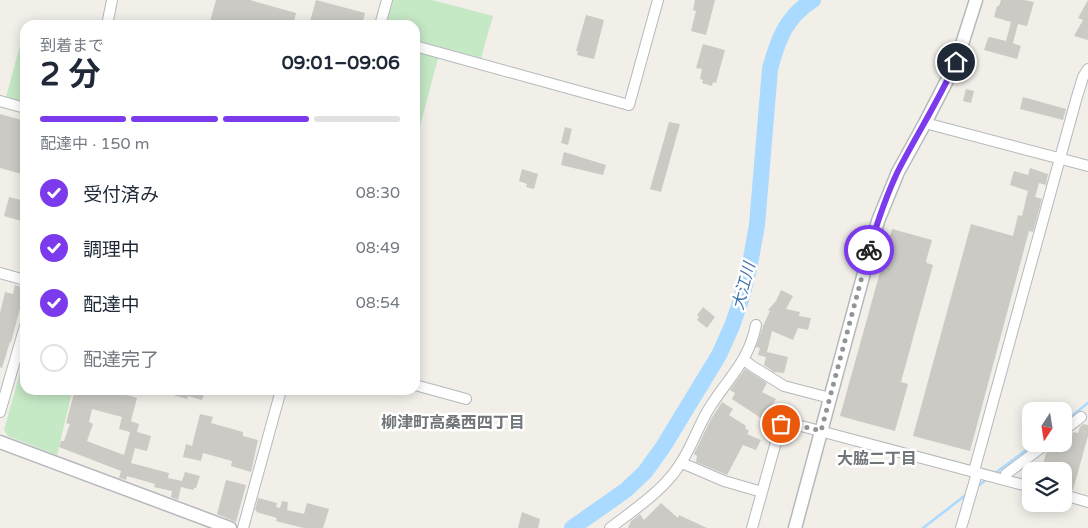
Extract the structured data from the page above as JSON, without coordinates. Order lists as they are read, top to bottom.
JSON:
{
  "districts": ["柳津町高桑西四丁目", "大脇二丁目"],
  "water": ["大江川"],
  "north": "bottom",
  "page": {
    "heading": ["2 分", "到着まで", "09:01–09:06"],
    "bar": "配達中 · 150 m",
    "list": [
      ["受付済み", "08:30"],
      ["調理中", "08:49"],
      ["配達中", "08:54"],
      "配達完了"
    ]
  }
}
